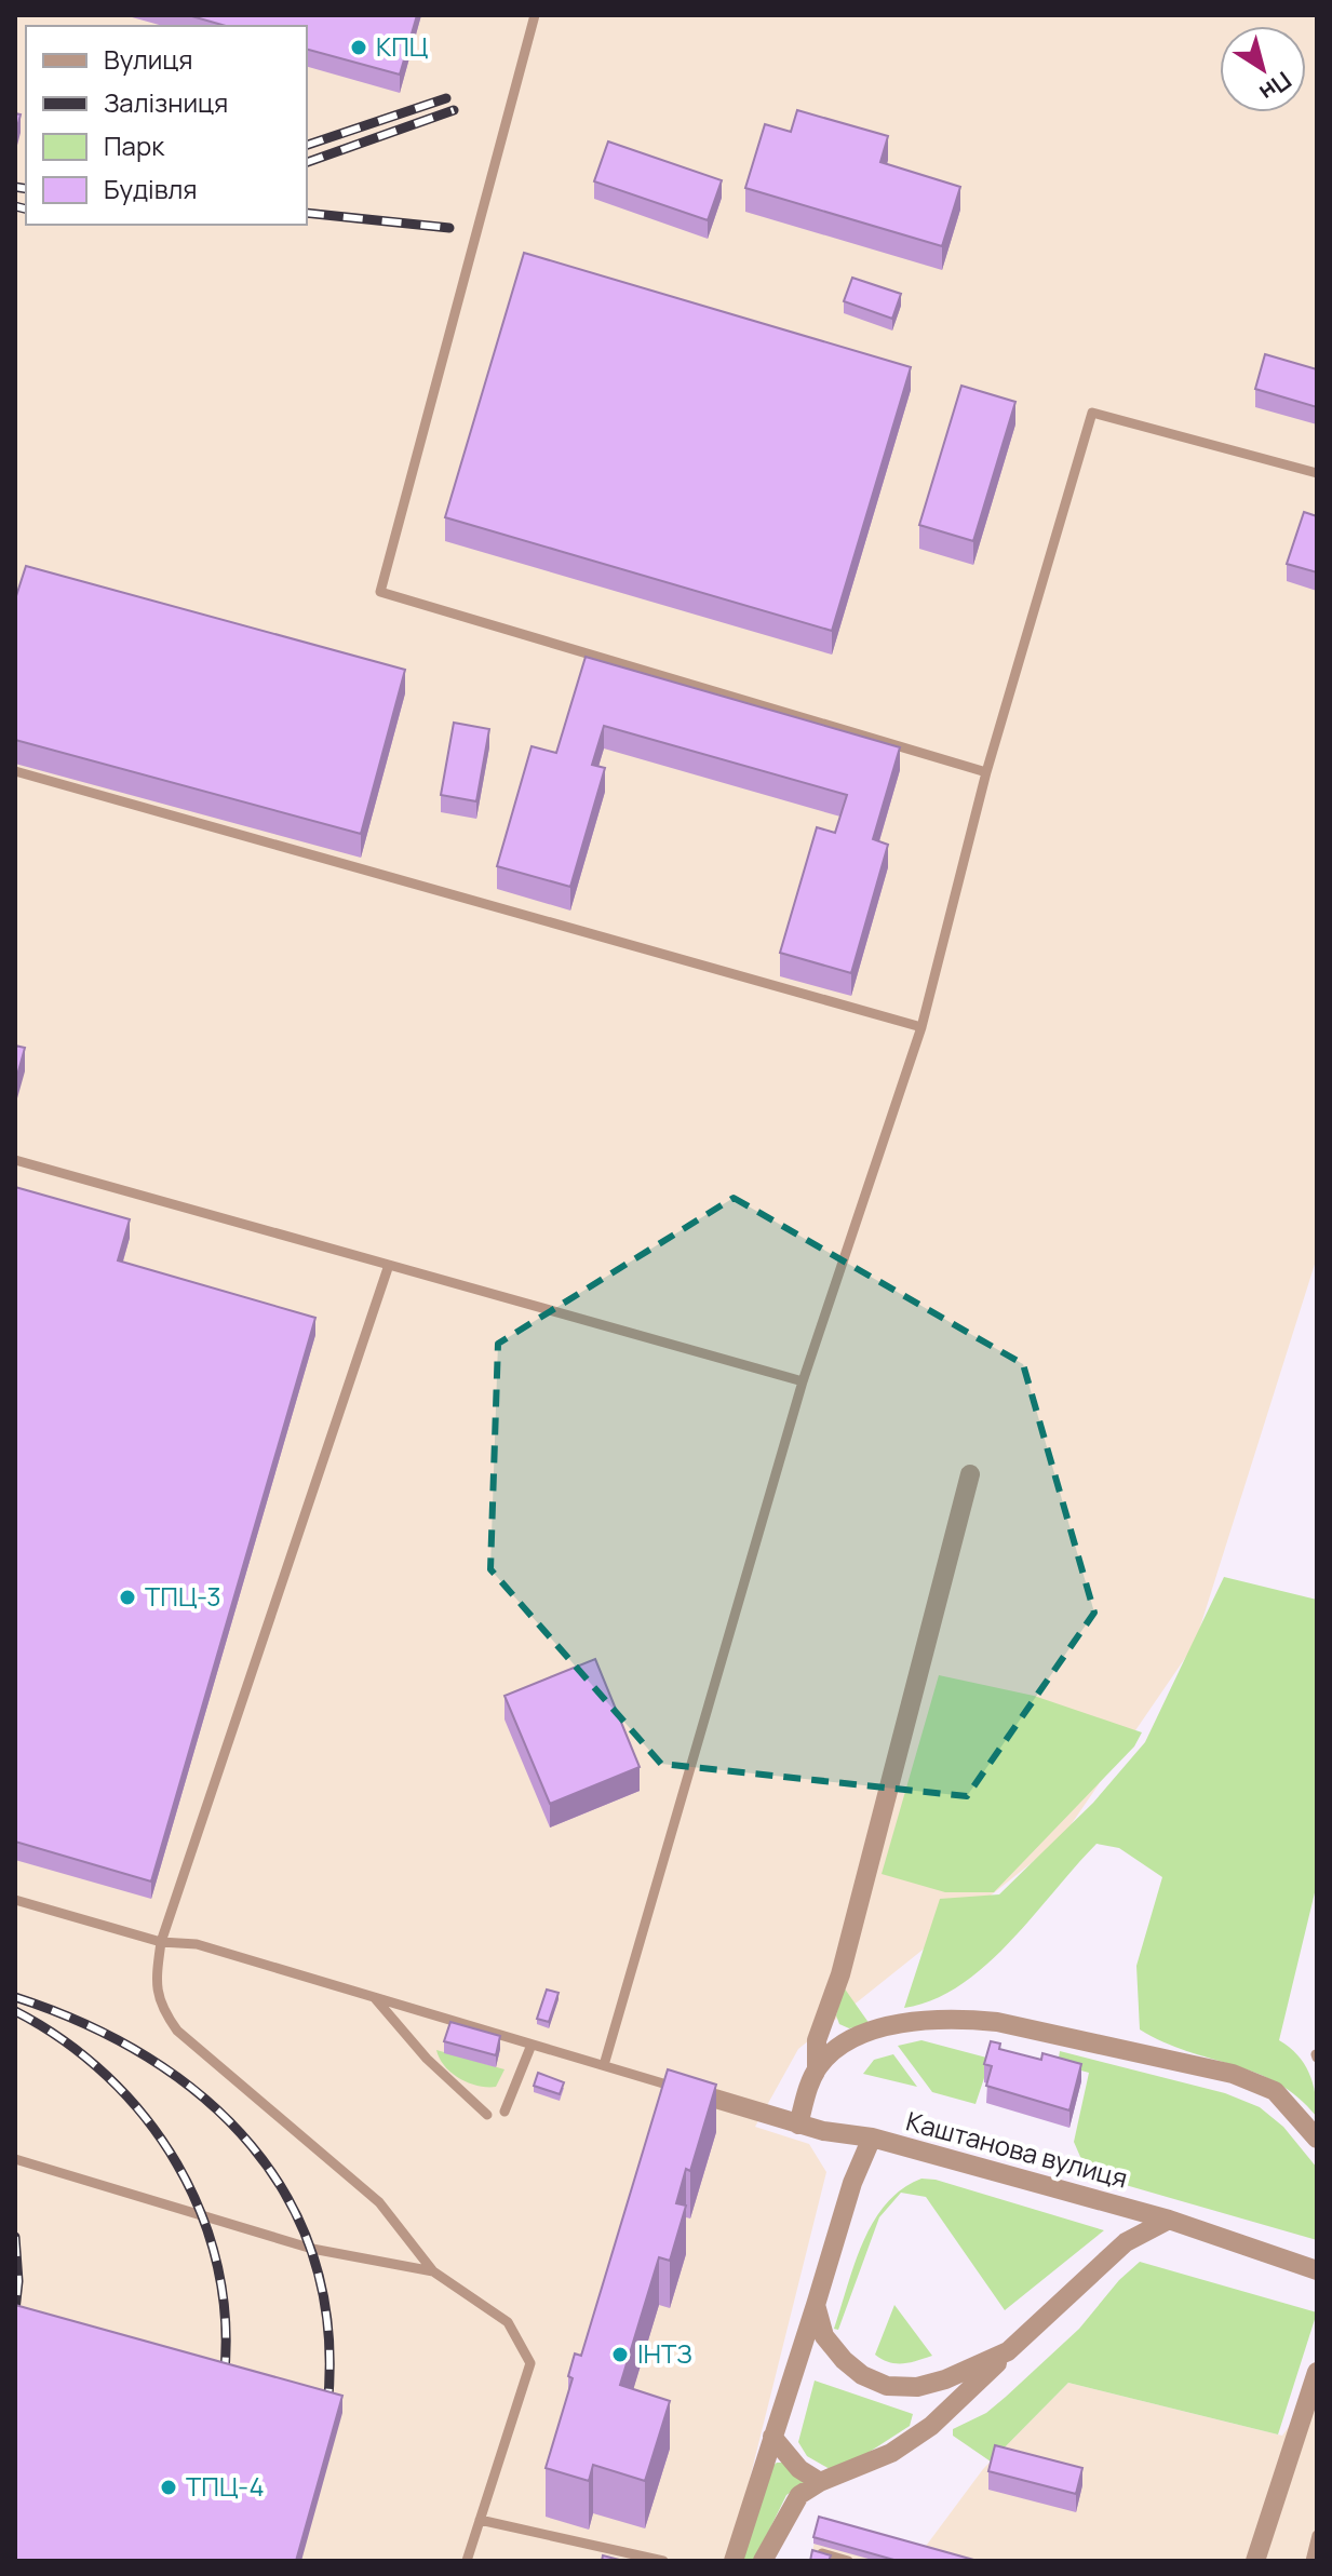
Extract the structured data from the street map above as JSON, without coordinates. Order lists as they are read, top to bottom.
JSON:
{
  "streets": {
    "street": ["Каштанова вулиця"]
  },
  "places": [
    "КПЦ",
    "ТПЦ-3",
    "ІНТЗ",
    "ТПЦ-4"
  ],
  "legend": [
    "Вулиця",
    "Залізниця",
    "Парк",
    "Будівля"
  ],
  "north": "bottom right"
}
